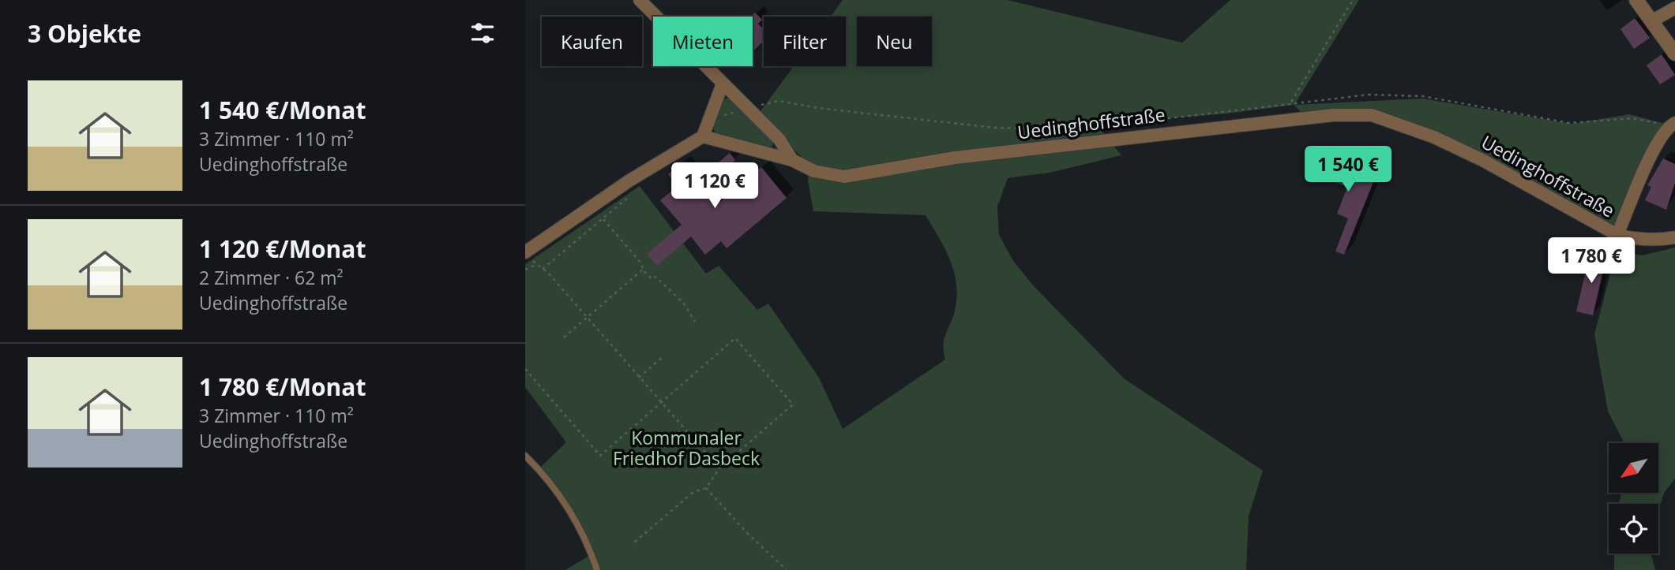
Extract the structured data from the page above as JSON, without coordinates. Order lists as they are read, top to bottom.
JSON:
{
  "streets": {
    "street": ["Uedinghoffstraße"]
  },
  "parks": ["Kommunaler Friedhof Dasbeck"],
  "north": "bottom left",
  "page": {
    "heading": "3 Objekte",
    "chip": [
      "Kaufen",
      "Mieten",
      "Filter",
      "Neu"
    ],
    "list": [
      {
        "name": "1 540 €/Monat",
        "note": "3 Zimmer · 110 m² · Uedinghoffstraße"
      },
      {
        "name": "1 120 €/Monat",
        "note": "2 Zimmer · 62 m² · Uedinghoffstraße"
      },
      {
        "name": "1 780 €/Monat",
        "note": "3 Zimmer · 110 m² · Uedinghoffstraße"
      }
    ],
    "price": ["1 540 €", "1 120 €", "1 780 €"]
  }
}
